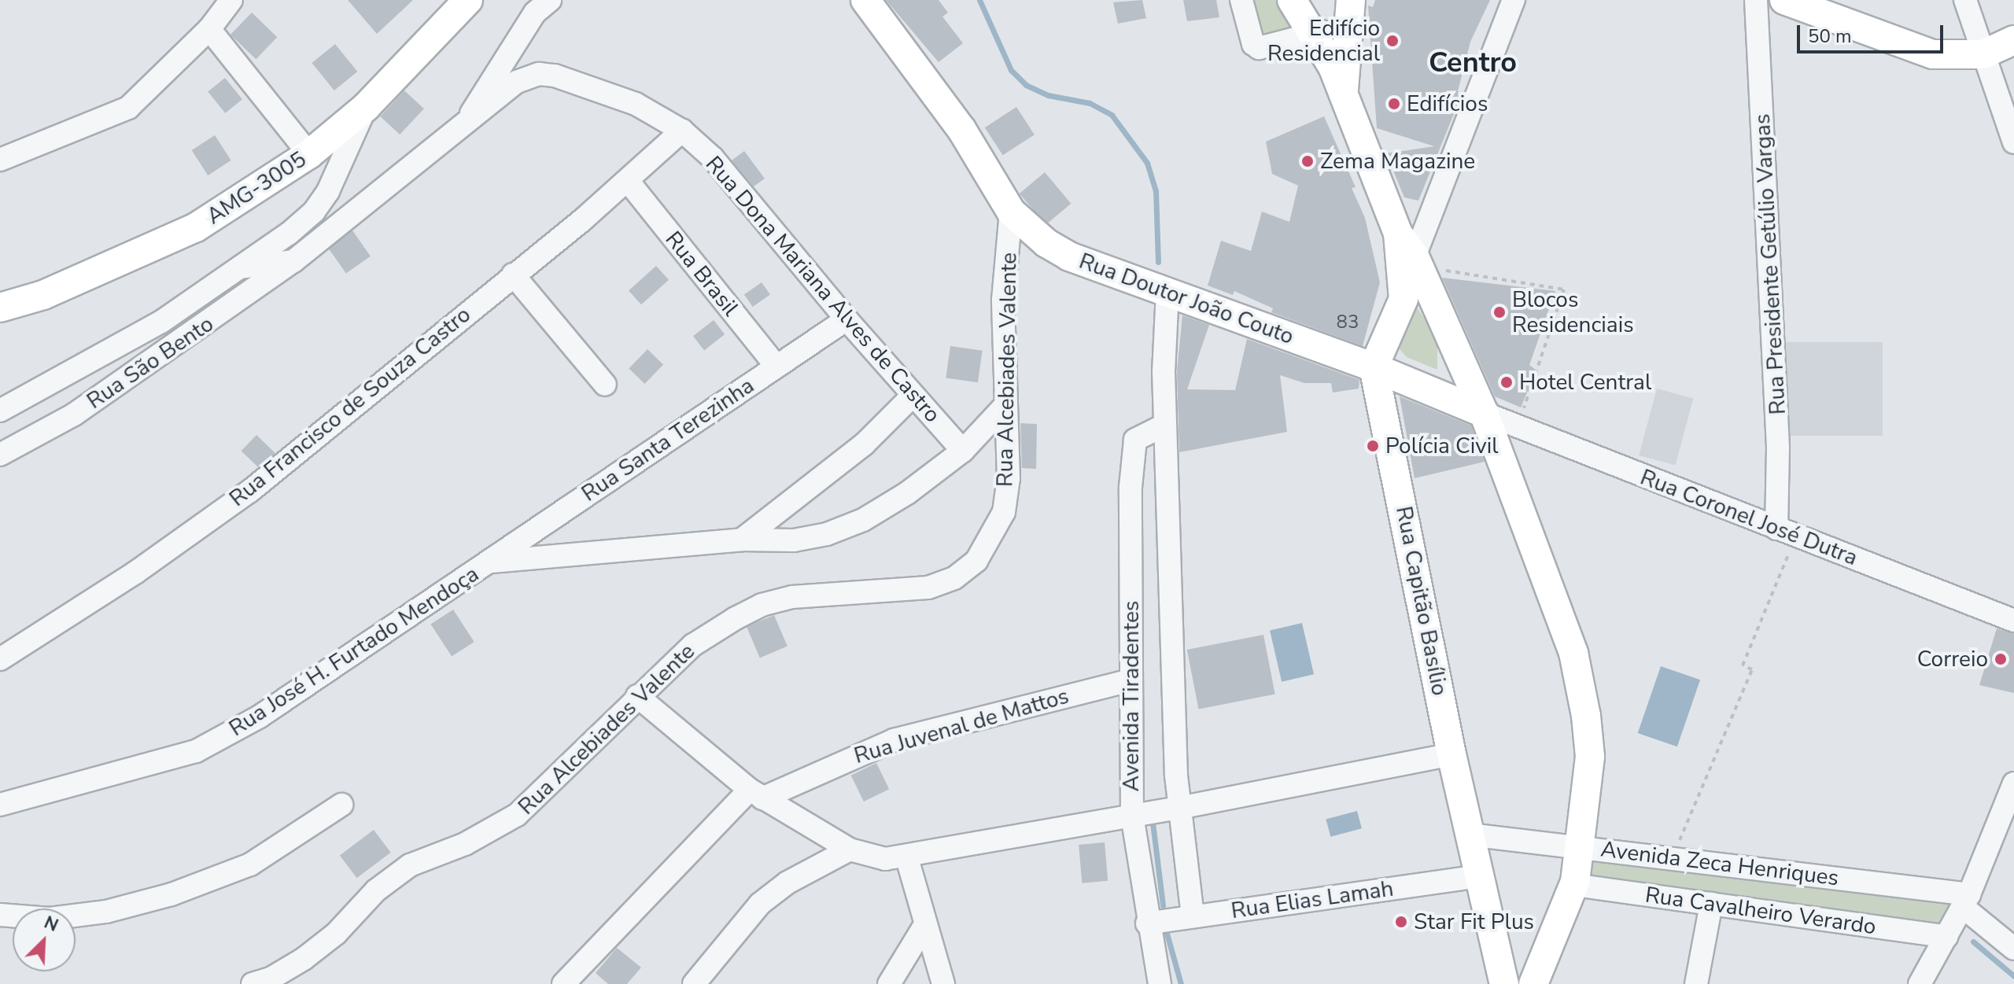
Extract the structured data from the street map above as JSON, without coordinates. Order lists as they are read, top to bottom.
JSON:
{
  "streets": {
    "main road": ["AMG-3005", "Rua Doutor João Couto", "Rua Capitão Basílio"],
    "street": [
      "Rua Presidente Getúlio Vargas",
      "Rua Brasil",
      "Rua Dona Mariana Alves de Castro",
      "Rua São Bento",
      "Rua Alcebiades Valente",
      "Rua Francisco de Souza Castro",
      "Rua Santa Terezinha",
      "Rua Coronel José Dutra",
      "Rua José H. Furtado Mendoça",
      "Avenida Tiradentes",
      "Rua Juvenal de Mattos",
      "Avenida Zeca Henriques",
      "Rua Elias Lamah",
      "Rua Cavalheiro Verardo"
    ]
  },
  "crossings": [
    ["Rua Presidente Getúlio Vargas", "Rua Coronel José Dutra"],
    ["Rua Brasil", "Rua Francisco de Souza Castro"],
    ["Rua Brasil", "Rua Santa Terezinha"],
    ["Rua Dona Mariana Alves de Castro", "Rua São Bento"],
    ["Rua Dona Mariana Alves de Castro", "Rua Francisco de Souza Castro"],
    ["Rua Dona Mariana Alves de Castro", "Rua Santa Terezinha"],
    ["Rua Doutor João Couto", "Rua Alcebiades Valente"],
    ["Rua Doutor João Couto", "Rua Coronel José Dutra"],
    ["Rua Doutor João Couto", "Rua Capitão Basílio"],
    ["Rua Santa Terezinha", "Rua José H. Furtado Mendoça"],
    ["Rua Capitão Basílio", "Avenida Zeca Henriques"],
    ["Rua Capitão Basílio", "Rua Elias Lamah"],
    ["Avenida Tiradentes", "Rua Juvenal de Mattos"],
    ["Avenida Tiradentes", "Rua Elias Lamah"]
  ],
  "districts": ["Centro"],
  "places": [
    "Edifício Residencial",
    "Edifícios",
    "Zema Magazine",
    "Blocos Residenciais",
    "Hotel Central",
    "Polícia Civil",
    "Correio",
    "Star Fit Plus"
  ],
  "house_numbers": ["83"],
  "scale_bar": "50 m",
  "north": "top right"
}
